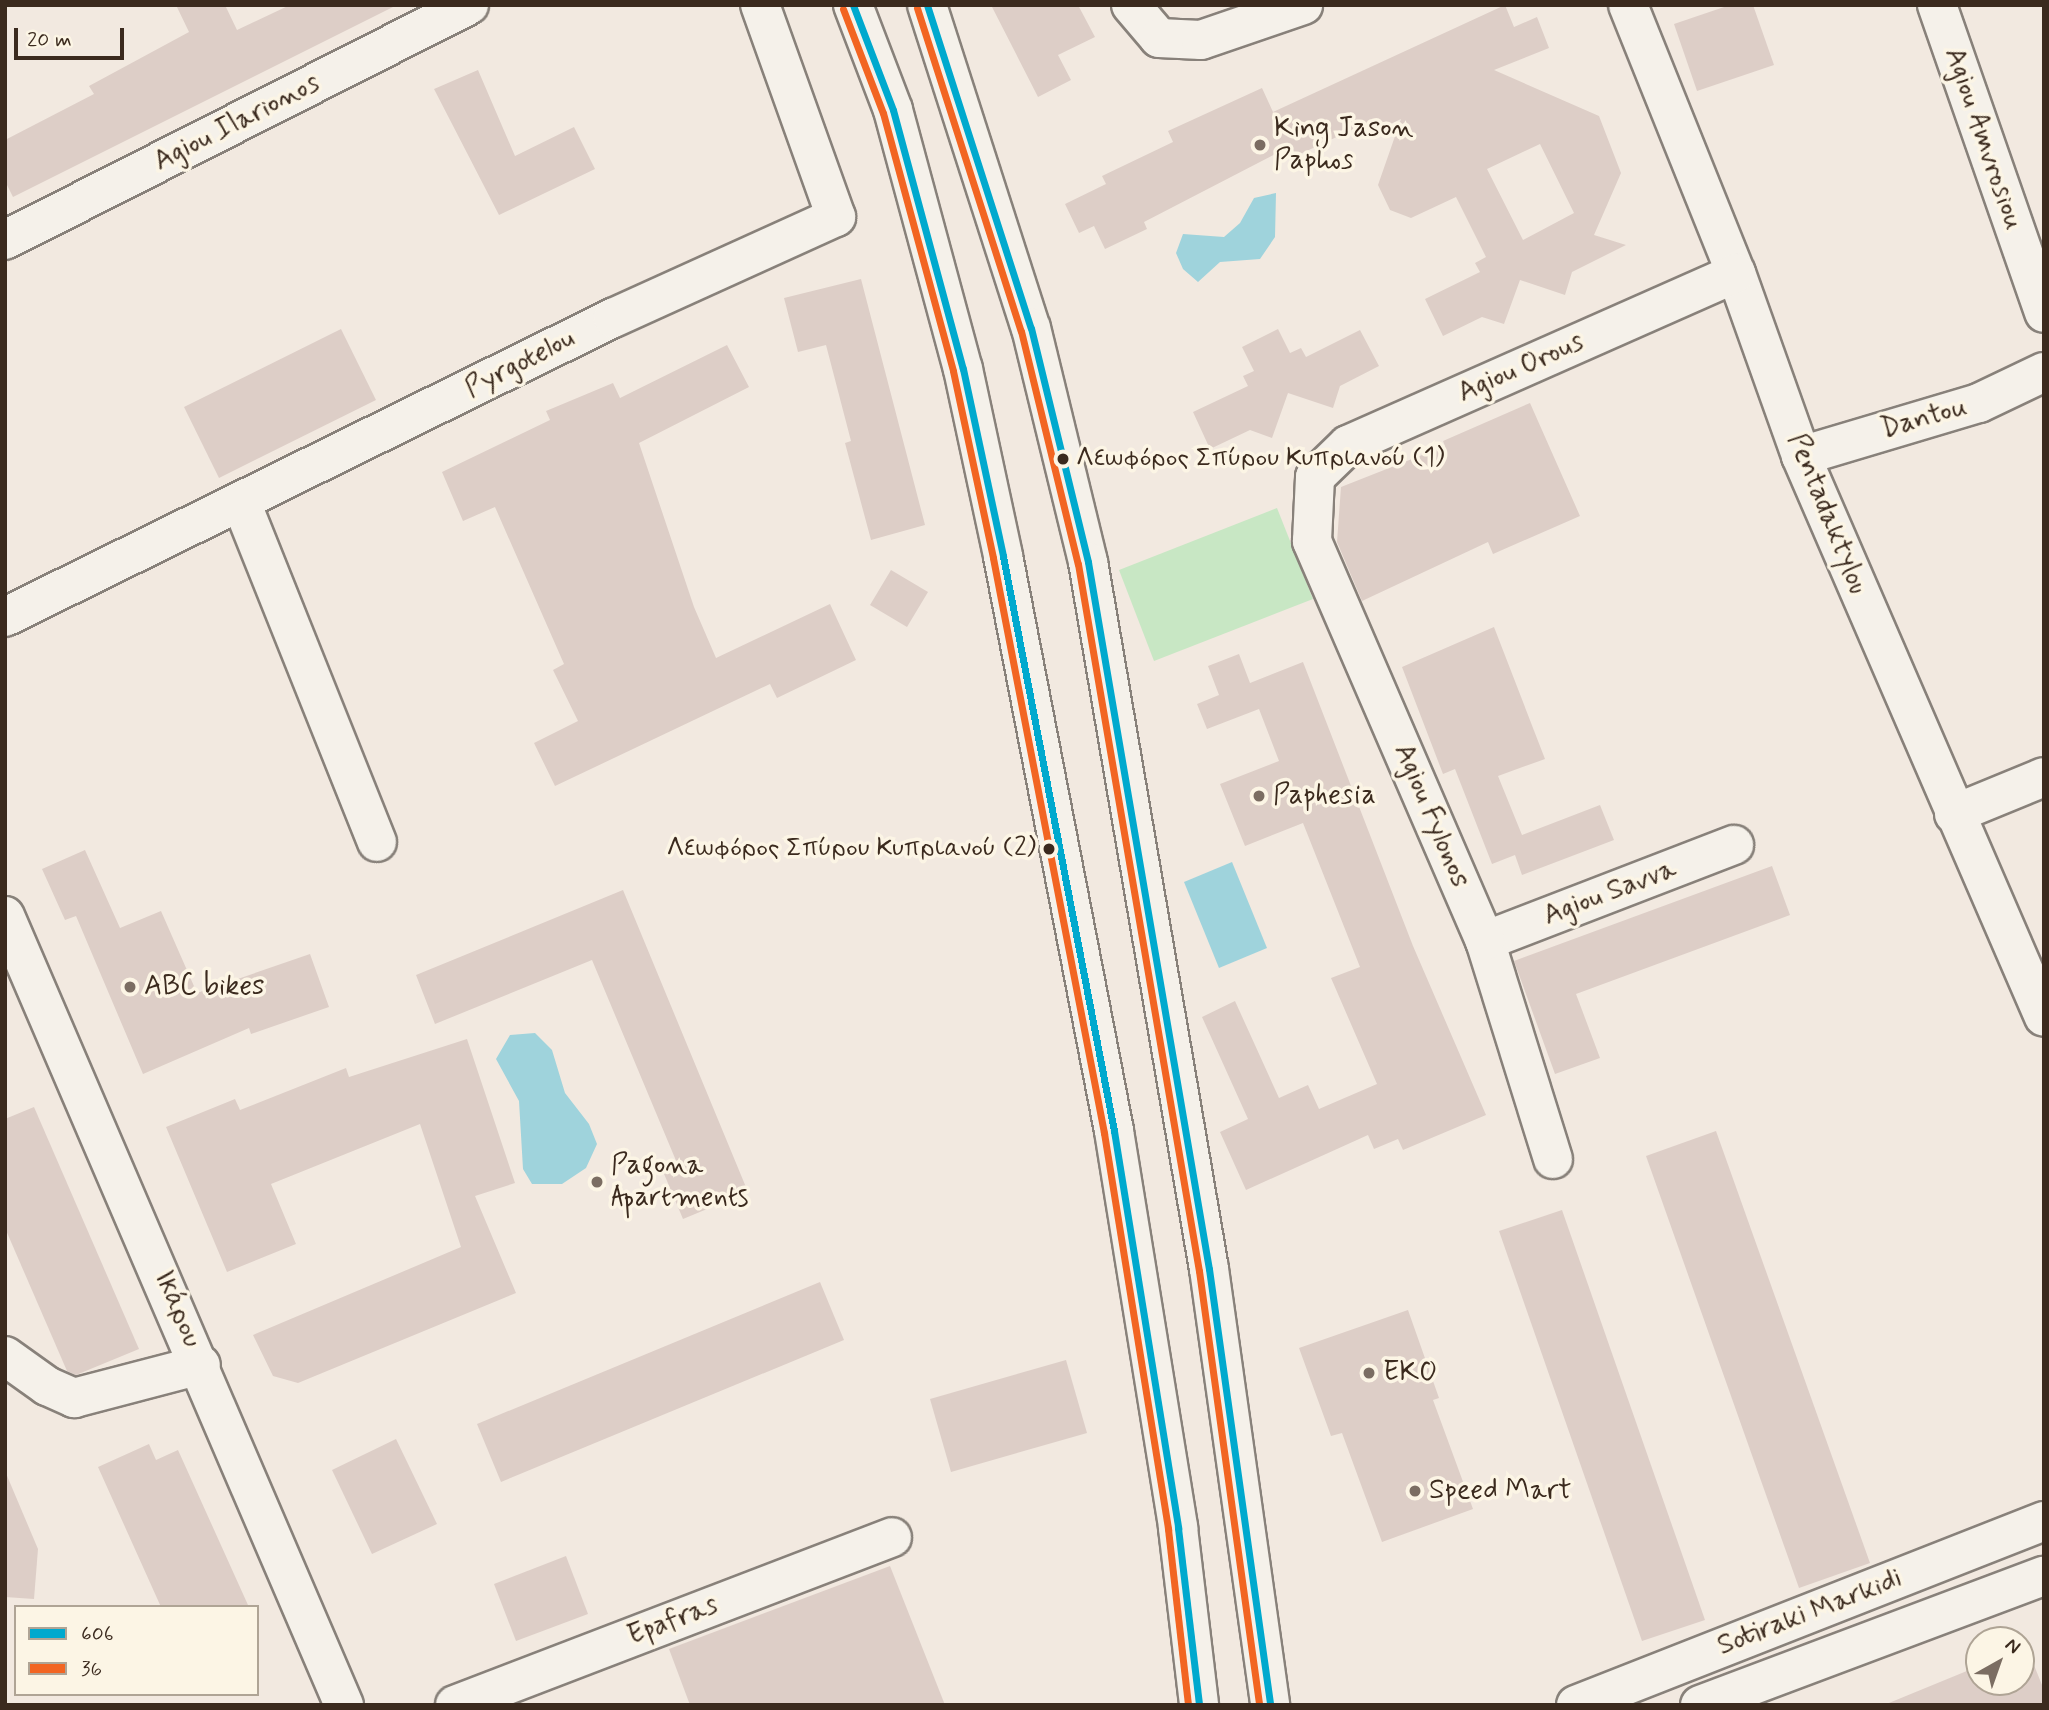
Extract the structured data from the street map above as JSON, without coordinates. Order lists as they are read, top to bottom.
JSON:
{
  "streets": {
    "street": [
      "Agiou Ilarionos",
      "Agiou Amvrosiou",
      "Pyrgotelou",
      "Agiou Orous",
      "Dantou",
      "Pentadaktylou",
      "Agiou Fylonos",
      "Agiou Savva",
      "Ικάρου",
      "Sotiraki Markidi",
      "Epafras"
    ]
  },
  "crossings": [
    ["Agiou Orous", "Pentadaktylou"],
    ["Agiou Orous", "Agiou Fylonos"],
    ["Dantou", "Pentadaktylou"],
    ["Agiou Fylonos", "Agiou Savva"]
  ],
  "places": [
    "King Jason Paphos",
    "Λεωφόρος Σπύρου Κυπριανού (1)",
    "Paphesia",
    "Λεωφόρος Σπύρου Κυπριανού (2)",
    "ABC bikes",
    "Pagona Apartments",
    "EKO",
    "Speed Mart"
  ],
  "lines": ["transit line 606", "transit line 36"],
  "legend": ["606", "36"],
  "scale_bar": "20 m",
  "north": "top right"
}
